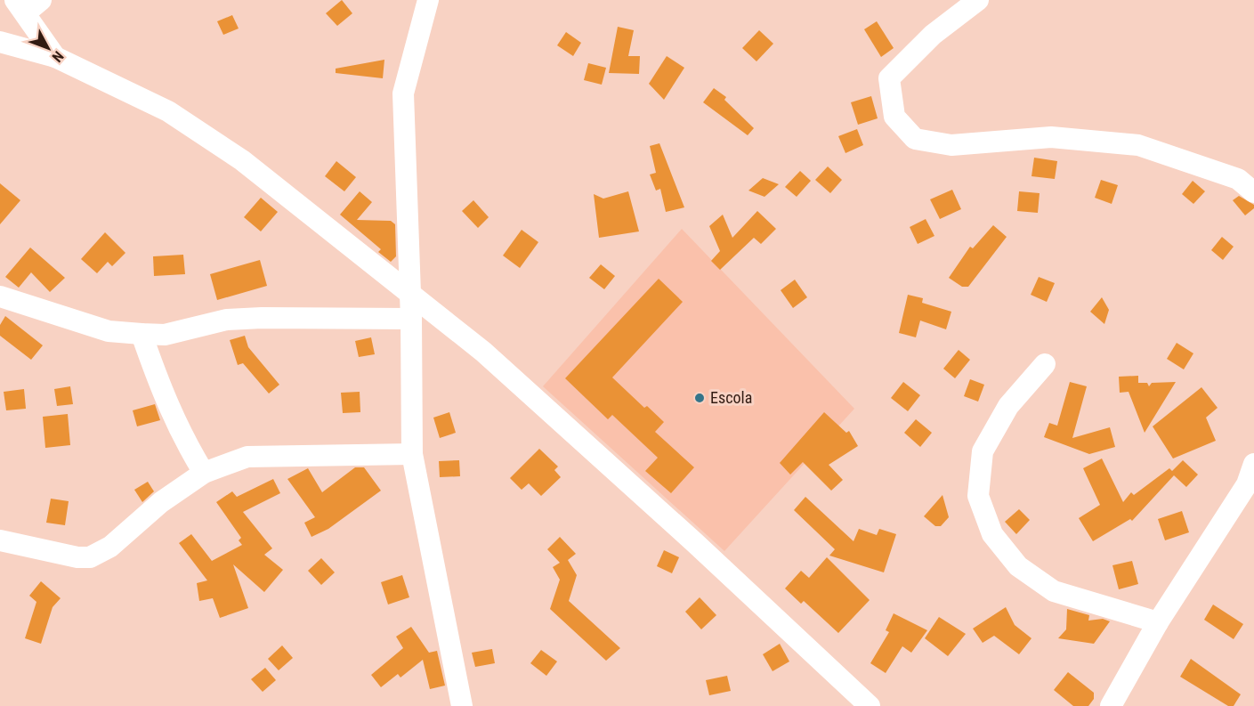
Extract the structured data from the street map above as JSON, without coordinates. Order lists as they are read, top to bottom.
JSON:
{
  "places": ["Escola"],
  "north": "bottom right"
}
